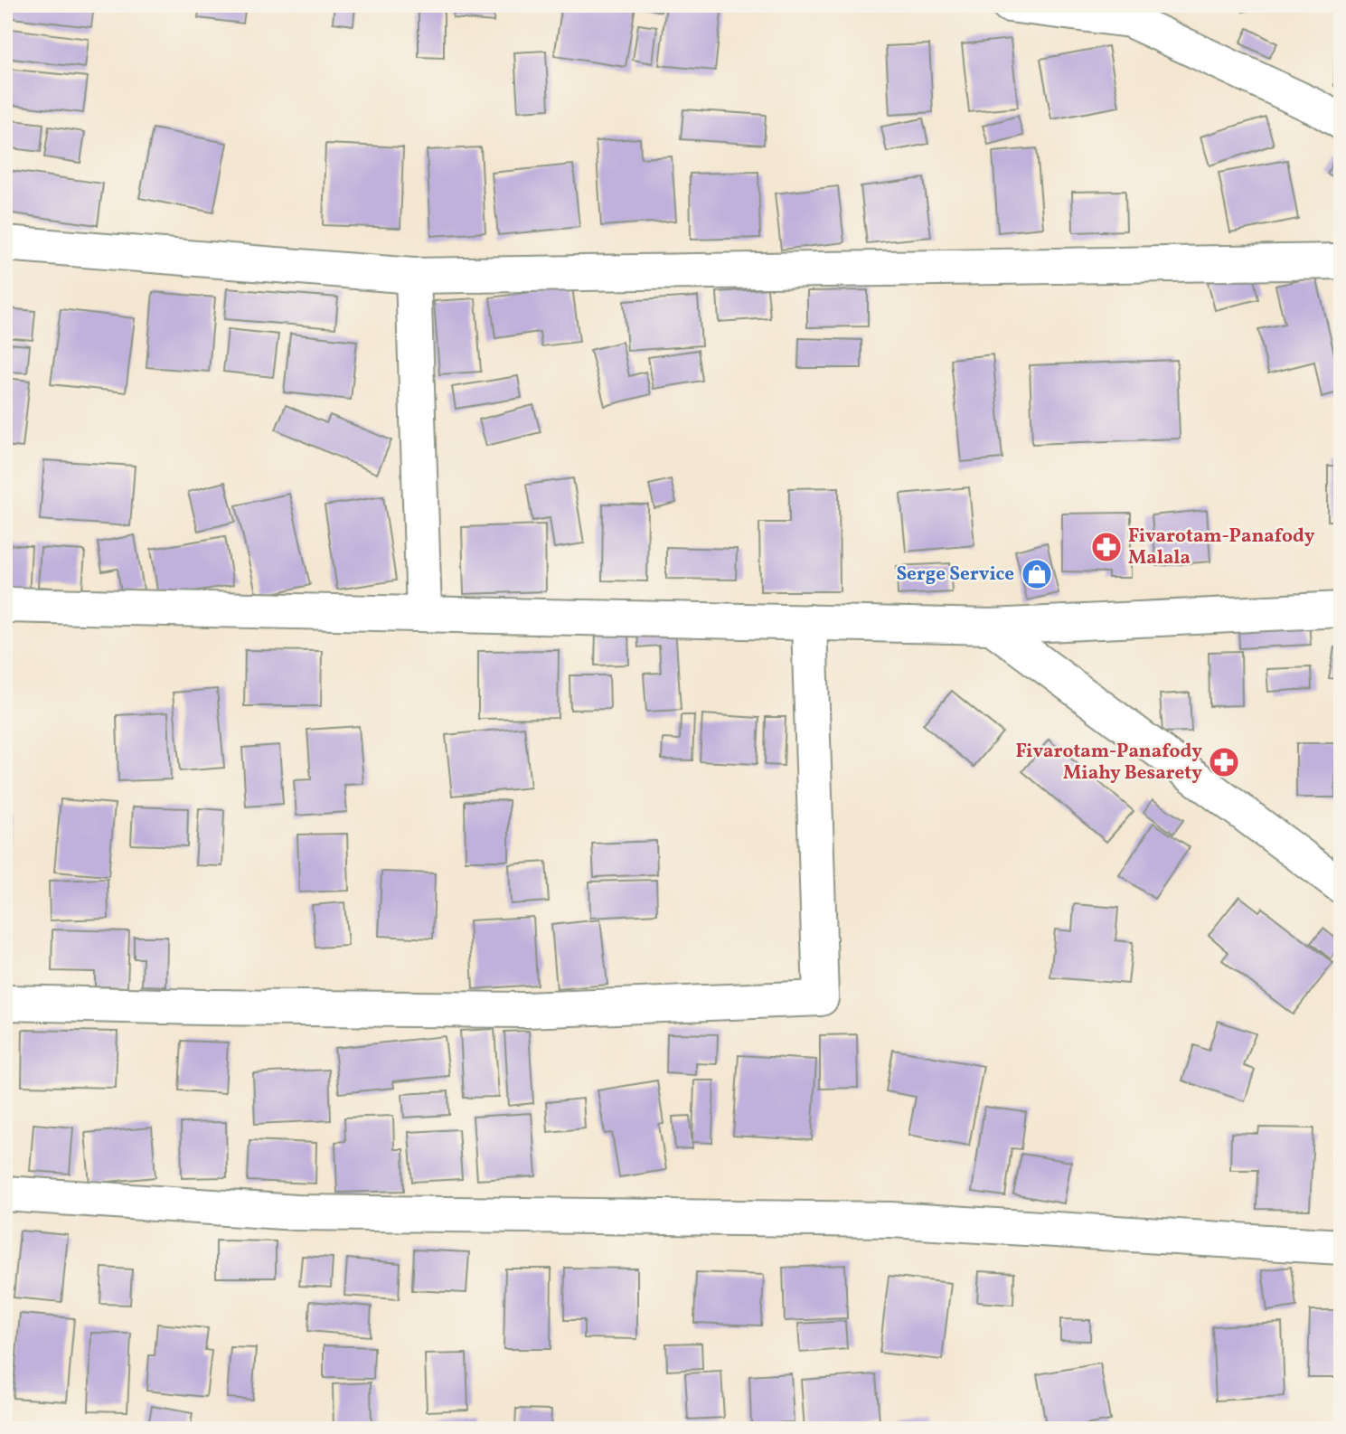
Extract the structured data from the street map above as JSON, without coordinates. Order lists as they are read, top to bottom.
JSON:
{
  "places": {
    "pharmacy": ["Fivarotam-Panafody Malala", "Fivarotam-Panafody Miahy Besarety"],
    "shop": ["Serge Service"]
  }
}
